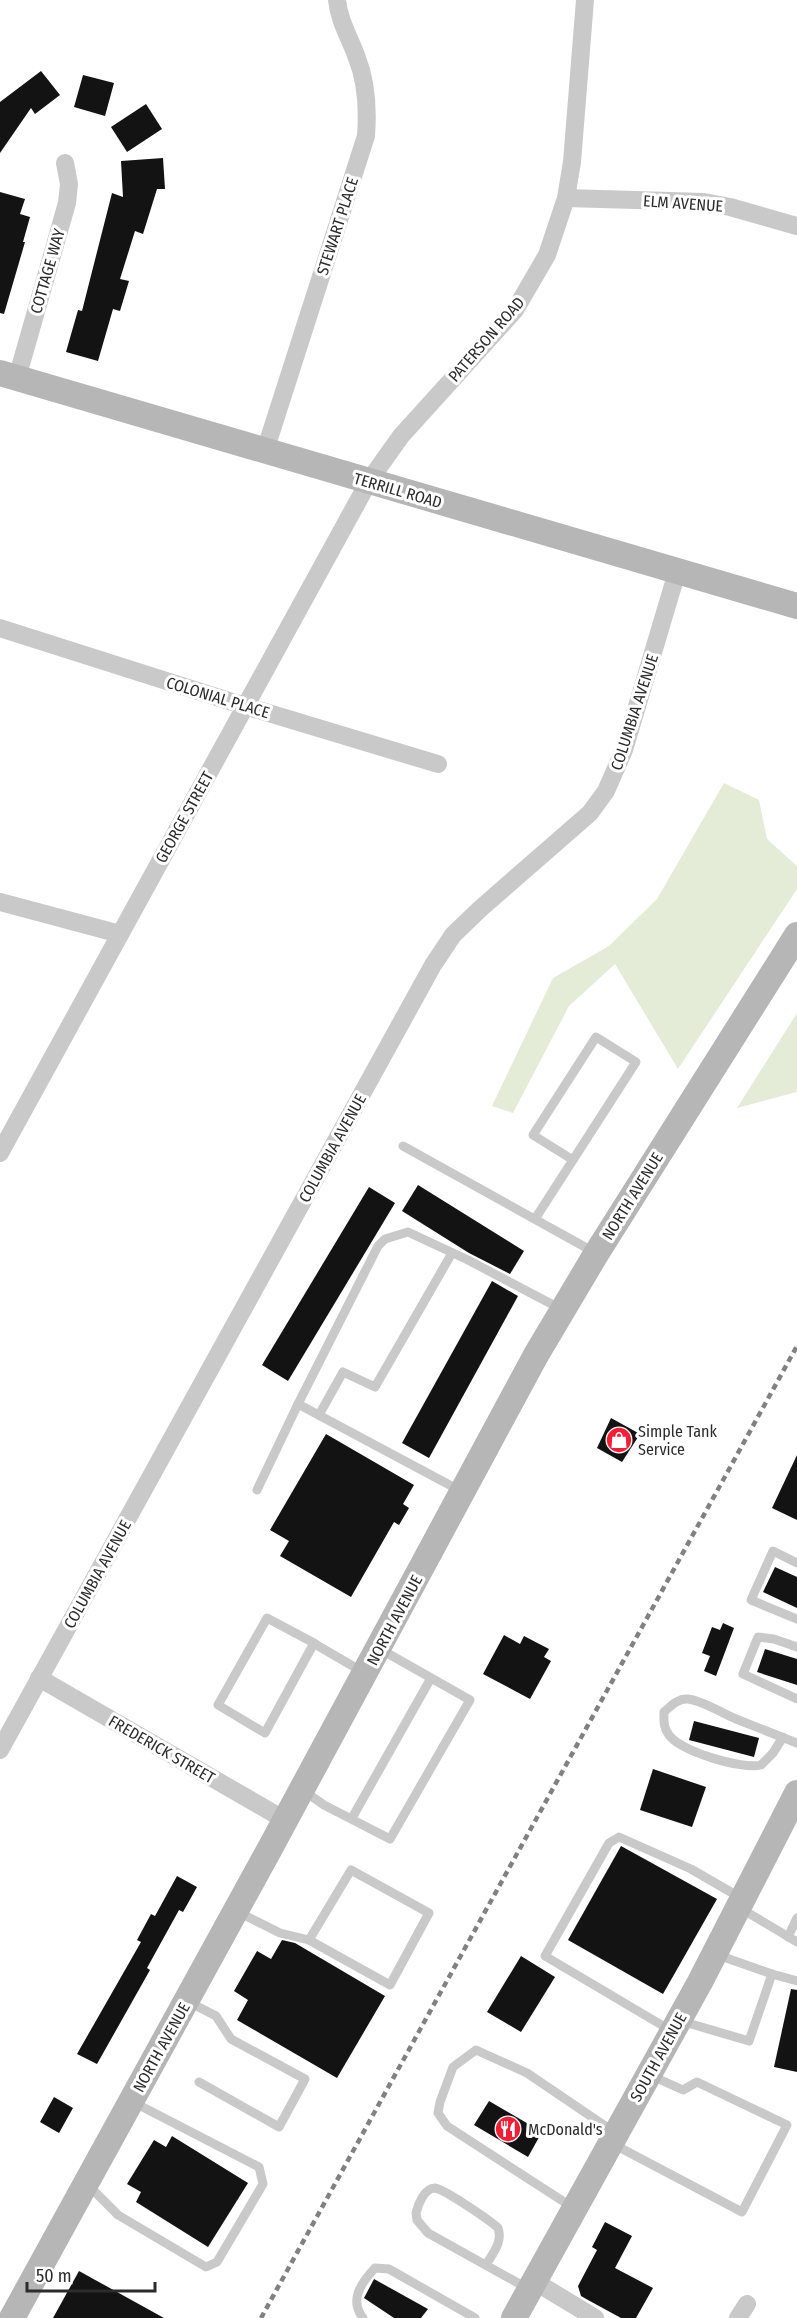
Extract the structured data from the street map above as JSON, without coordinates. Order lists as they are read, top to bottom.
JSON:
{
  "streets": {
    "street": [
      "ELM AVENUE",
      "STEWART PLACE",
      "COTTAGE WAY",
      "PATERSON ROAD",
      "TERRILL ROAD",
      "COLONIAL PLACE",
      "COLUMBIA AVENUE",
      "GEORGE STREET",
      "NORTH AVENUE",
      "FREDERICK STREET",
      "SOUTH AVENUE"
    ]
  },
  "crossings": [
    ["ELM AVENUE", "PATERSON ROAD"],
    ["STEWART PLACE", "TERRILL ROAD"],
    ["COTTAGE WAY", "TERRILL ROAD"],
    ["PATERSON ROAD", "TERRILL ROAD"],
    ["PATERSON ROAD", "GEORGE STREET"],
    ["TERRILL ROAD", "COLUMBIA AVENUE"],
    ["TERRILL ROAD", "GEORGE STREET"],
    ["COLONIAL PLACE", "GEORGE STREET"],
    ["COLUMBIA AVENUE", "FREDERICK STREET"],
    ["NORTH AVENUE", "FREDERICK STREET"]
  ],
  "places": {
    "shop": ["Simple Tank Service"],
    "restaurant": ["McDonald's"]
  },
  "scale_bar": "50 m"
}
